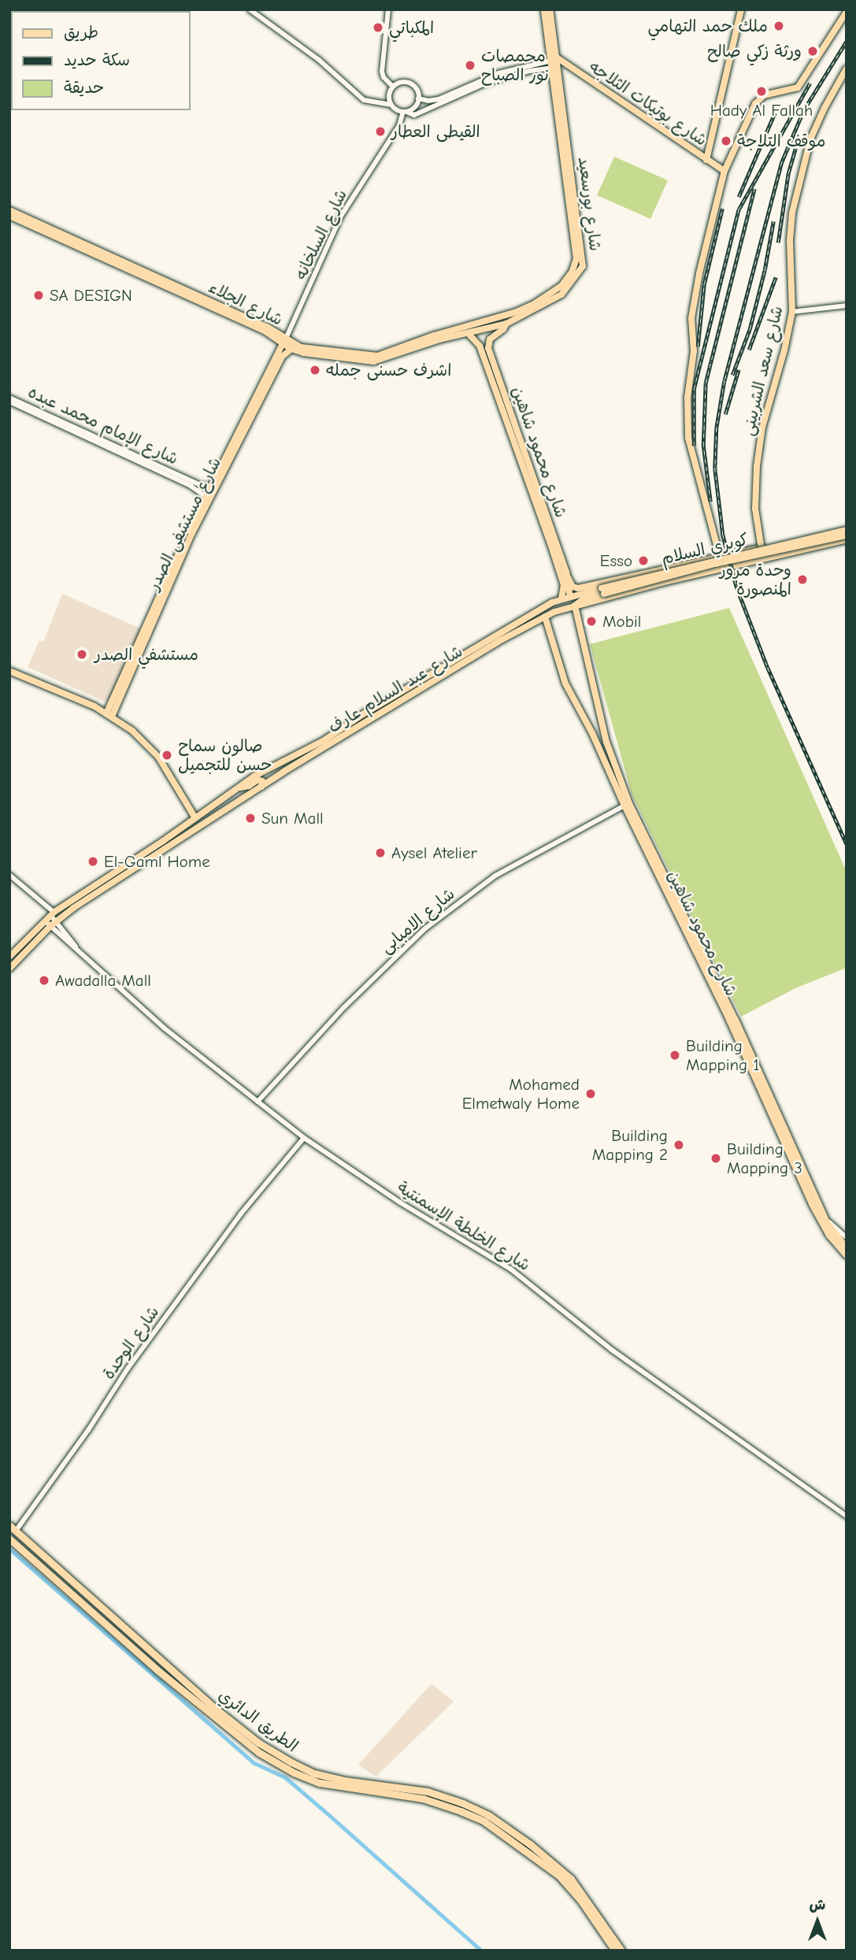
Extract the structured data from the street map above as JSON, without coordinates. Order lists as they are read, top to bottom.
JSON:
{
  "streets": {
    "highway": ["الطريق الدائري"],
    "main road": [
      "شارع بوتيكات الثلاجه",
      "شارع بورسعيد",
      "شارع الجلاء",
      "شارع سعد الشربينى",
      "شارع محمود شاهين",
      "شارع مستشفى الصدر",
      "كوبري السلام",
      "شارع عبد السلام عارف"
    ],
    "street": [
      "شارع السلخانه",
      "شارع الإمام محمد عبده",
      "شارع الامبابى",
      "شارع الخلطة الإسمنتية",
      "شارع الوحدة"
    ]
  },
  "crossings": [
    ["شارع بوتيكات الثلاجه", "شارع بورسعيد"],
    ["شارع بورسعيد", "شارع الجلاء"],
    ["شارع بورسعيد", "شارع محمود شاهين"],
    ["شارع السلخانه", "شارع الجلاء"],
    ["شارع السلخانه", "شارع مستشفى الصدر"],
    ["شارع الجلاء", "شارع محمود شاهين"],
    ["شارع الجلاء", "شارع مستشفى الصدر"],
    ["شارع سعد الشربينى", "شارع عبد السلام عارف"],
    ["شارع الإمام محمد عبده", "شارع مستشفى الصدر"],
    ["شارع محمود شاهين", "كوبري السلام"],
    ["شارع محمود شاهين", "شارع عبد السلام عارف"],
    ["شارع محمود شاهين", "شارع الامبابى"],
    ["كوبري السلام", "شارع عبد السلام عارف"],
    ["شارع عبد السلام عارف", "شارع الخلطة الإسمنتية"],
    ["شارع الامبابى", "شارع الخلطة الإسمنتية"],
    ["شارع الخلطة الإسمنتية", "شارع الوحدة"],
    ["شارع الوحدة", "الطريق الدائري"]
  ],
  "places": [
    "ملك حمد التهامي",
    "المكباتي",
    "ورثة زكي صالح",
    "محمصات نور الصباح",
    "Hady Al Fallah",
    "القيطى العطار",
    "موقف التلاجة",
    "SA DESIGN",
    "اشرف حسنى جمله",
    "Esso",
    "وحدة مرور المنصورة",
    "Mobil",
    "مستشفي الصدر",
    "صالون سماح حسن للتجميل",
    "Sun Mall",
    "Aysel Atelier",
    "El-Gaml Home",
    "Awadalla Mall",
    "Building Mapping 1",
    "Mohamed Elmetwaly Home",
    "Building Mapping 2",
    "Building Mapping 3"
  ],
  "legend": ["طريق", "سكة حديد", "حديقة"],
  "north": "top"
}
